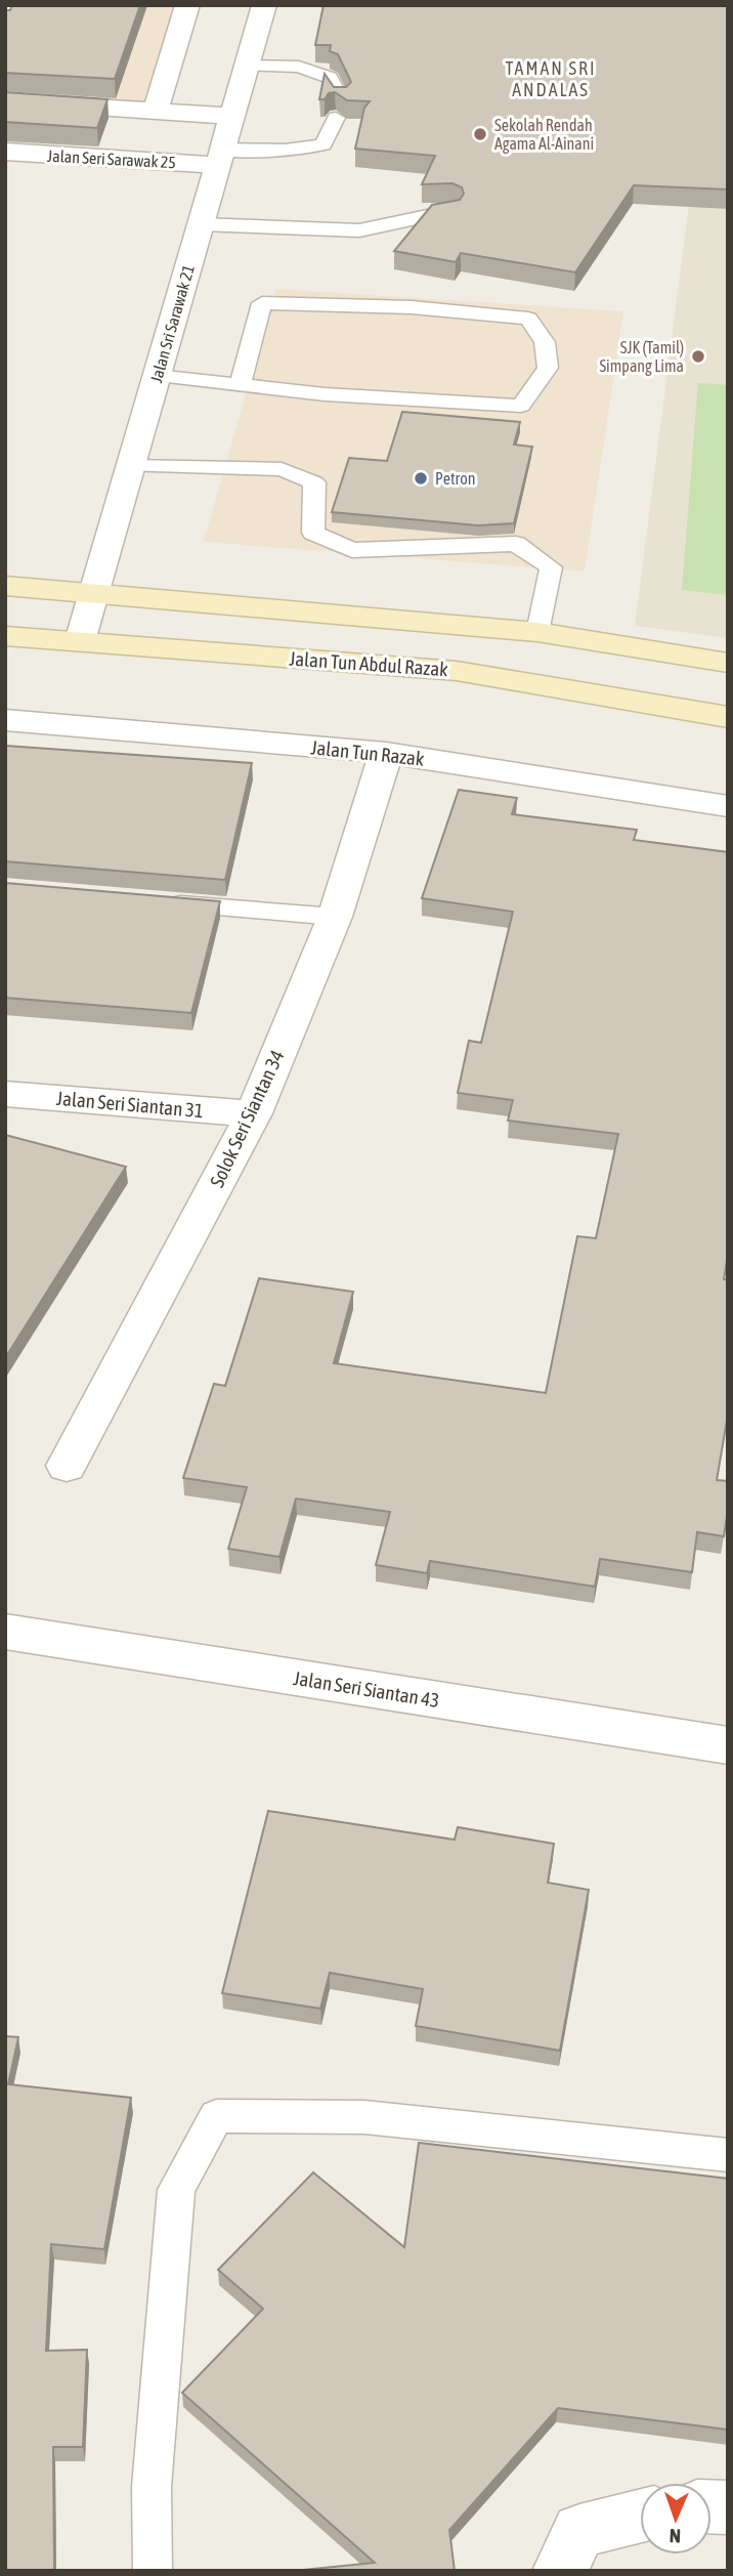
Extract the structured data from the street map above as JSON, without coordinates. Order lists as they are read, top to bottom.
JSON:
{
  "streets": {
    "main road": ["Jalan Tun Abdul Razak"],
    "street": [
      "Jalan Seri Sarawak 25",
      "Jalan Sri Sarawak 21",
      "Jalan Tun Razak",
      "Jalan Seri Siantan 31",
      "Solok Seri Siantan 34",
      "Jalan Seri Siantan 43"
    ]
  },
  "crossings": [
    ["Jalan Seri Sarawak 25", "Jalan Sri Sarawak 21"],
    ["Jalan Sri Sarawak 21", "Jalan Tun Abdul Razak"],
    ["Jalan Tun Razak", "Solok Seri Siantan 34"],
    ["Jalan Seri Siantan 31", "Solok Seri Siantan 34"]
  ],
  "districts": ["TAMAN SRI ANDALAS"],
  "places": ["Sekolah Rendah Agama Al-Ainani", "SJK (Tamil) Simpang Lima", "Petron"],
  "north": "bottom"
}
